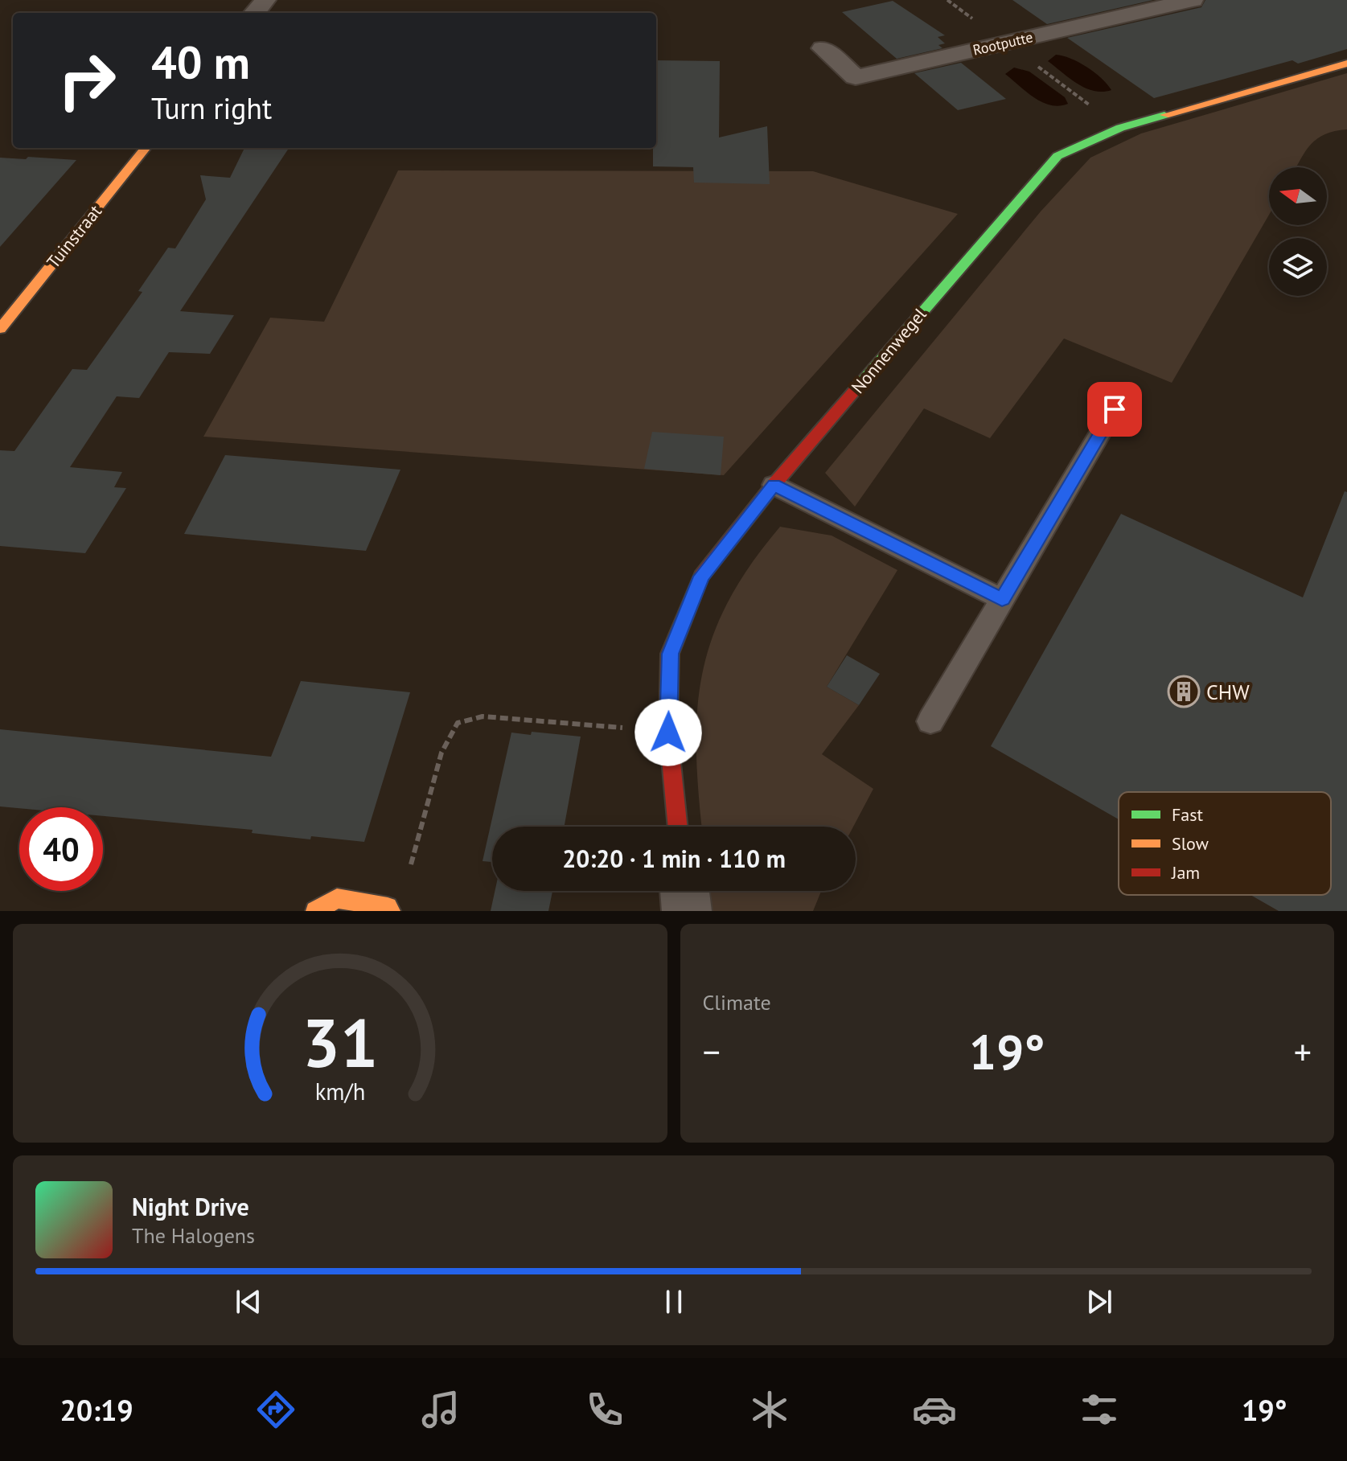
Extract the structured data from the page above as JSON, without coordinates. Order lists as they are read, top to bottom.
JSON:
{
  "streets": {
    "street": ["Rootputte", "Tuinstraat", "Nonnenwegel"]
  },
  "places": {
    "building": ["CHW"]
  },
  "legend": ["Fast", "Slow", "Jam"],
  "north": "left",
  "page": {
    "turn": ["40 m", "Turn right"],
    "limit": "40",
    "trip": "20:20 · 1 min · 110 m",
    "tile": "Climate",
    "heat": ["−", "19°", "+"],
    "song": ["Night Drive", "The Halogens"],
    "tabs": ["20:19", "19°"],
    "gauge": ["31", "km/h"]
  }
}
